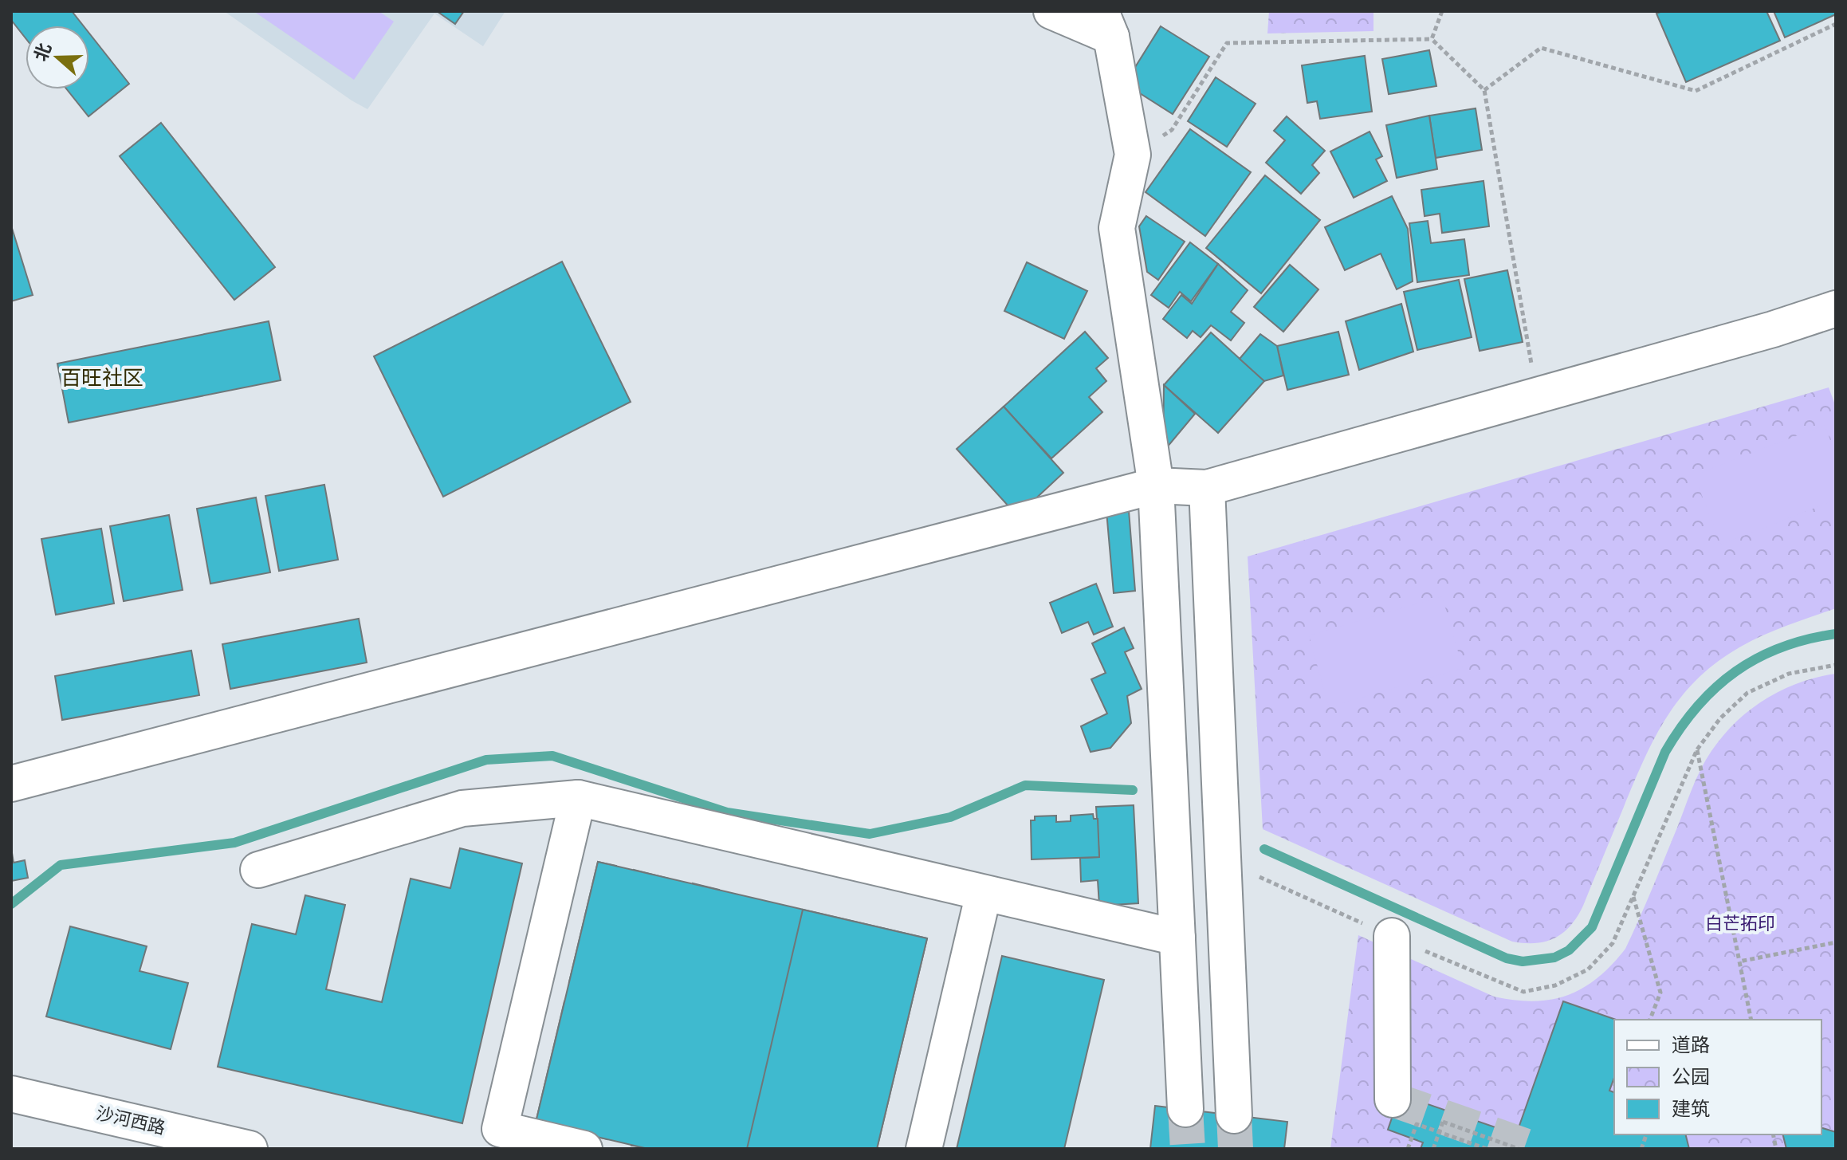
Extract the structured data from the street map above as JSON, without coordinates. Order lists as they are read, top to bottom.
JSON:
{
  "streets": {
    "street": ["沙河西路"]
  },
  "districts": ["百旺社区"],
  "parks": ["白芒拓印"],
  "legend": ["道路", "公园", "建筑"],
  "north": "left"
}
